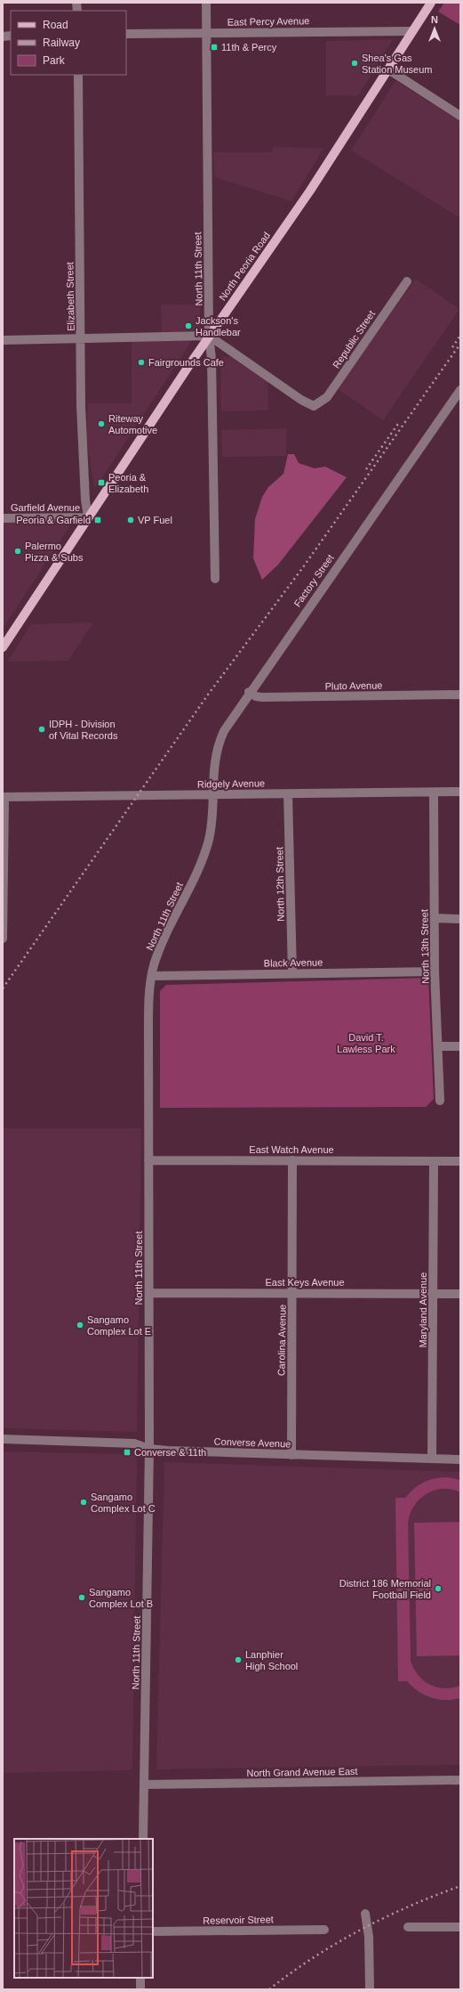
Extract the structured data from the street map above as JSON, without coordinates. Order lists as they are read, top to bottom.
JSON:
{
  "streets": {
    "main road": ["North Peoria Road"],
    "street": [
      "East Percy Avenue",
      "North 11th Street",
      "Elizabeth Street",
      "Republic Street",
      "Garfield Avenue",
      "Factory Street",
      "Pluto Avenue",
      "Ridgely Avenue",
      "North 12th Street",
      "North 13th Street",
      "Black Avenue",
      "East Watch Avenue",
      "East Keys Avenue",
      "Maryland Avenue",
      "Carolina Avenue",
      "Converse Avenue",
      "North Grand Avenue East",
      "Reservoir Street"
    ]
  },
  "crossings": [
    ["East Percy Avenue", "North Peoria Road"],
    ["East Percy Avenue", "North 11th Street"],
    ["North Peoria Road", "North 11th Street"],
    ["North Peoria Road", "Elizabeth Street"],
    ["North Peoria Road", "Republic Street"],
    ["North Peoria Road", "Garfield Avenue"],
    ["North 11th Street", "Republic Street"],
    ["North 11th Street", "Factory Street"],
    ["North 11th Street", "Ridgely Avenue"],
    ["North 11th Street", "Black Avenue"],
    ["North 11th Street", "East Watch Avenue"],
    ["North 11th Street", "East Keys Avenue"],
    ["North 11th Street", "Converse Avenue"],
    ["North 11th Street", "North Grand Avenue East"],
    ["Elizabeth Street", "Garfield Avenue"],
    ["Factory Street", "Pluto Avenue"],
    ["Factory Street", "Ridgely Avenue"],
    ["Ridgely Avenue", "North 12th Street"],
    ["Ridgely Avenue", "North 13th Street"],
    ["North 12th Street", "Black Avenue"],
    ["North 13th Street", "Black Avenue"],
    ["East Watch Avenue", "Maryland Avenue"],
    ["East Watch Avenue", "Carolina Avenue"],
    ["East Keys Avenue", "Maryland Avenue"],
    ["East Keys Avenue", "Carolina Avenue"],
    ["Maryland Avenue", "Converse Avenue"],
    ["Carolina Avenue", "Converse Avenue"]
  ],
  "parks": ["David T. Lawless Park"],
  "places": {
    "transit": [
      "11th & Percy",
      "Peoria & Elizabeth",
      "Peoria & Garfield",
      "Converse & 11th"
    ],
    "other": [
      "Shea's Gas Station Museum",
      "Jackson's Handlebar",
      "Fairgrounds Cafe",
      "Riteway Automotive",
      "VP Fuel",
      "Palermo Pizza & Subs",
      "IDPH - Division of Vital Records",
      "Sangamo Complex Lot E",
      "Sangamo Complex Lot C",
      "District 186 Memorial Football Field",
      "Sangamo Complex Lot B",
      "Lanphier High School"
    ]
  },
  "legend": ["Road", "Railway", "Park"],
  "north": "top"
}
